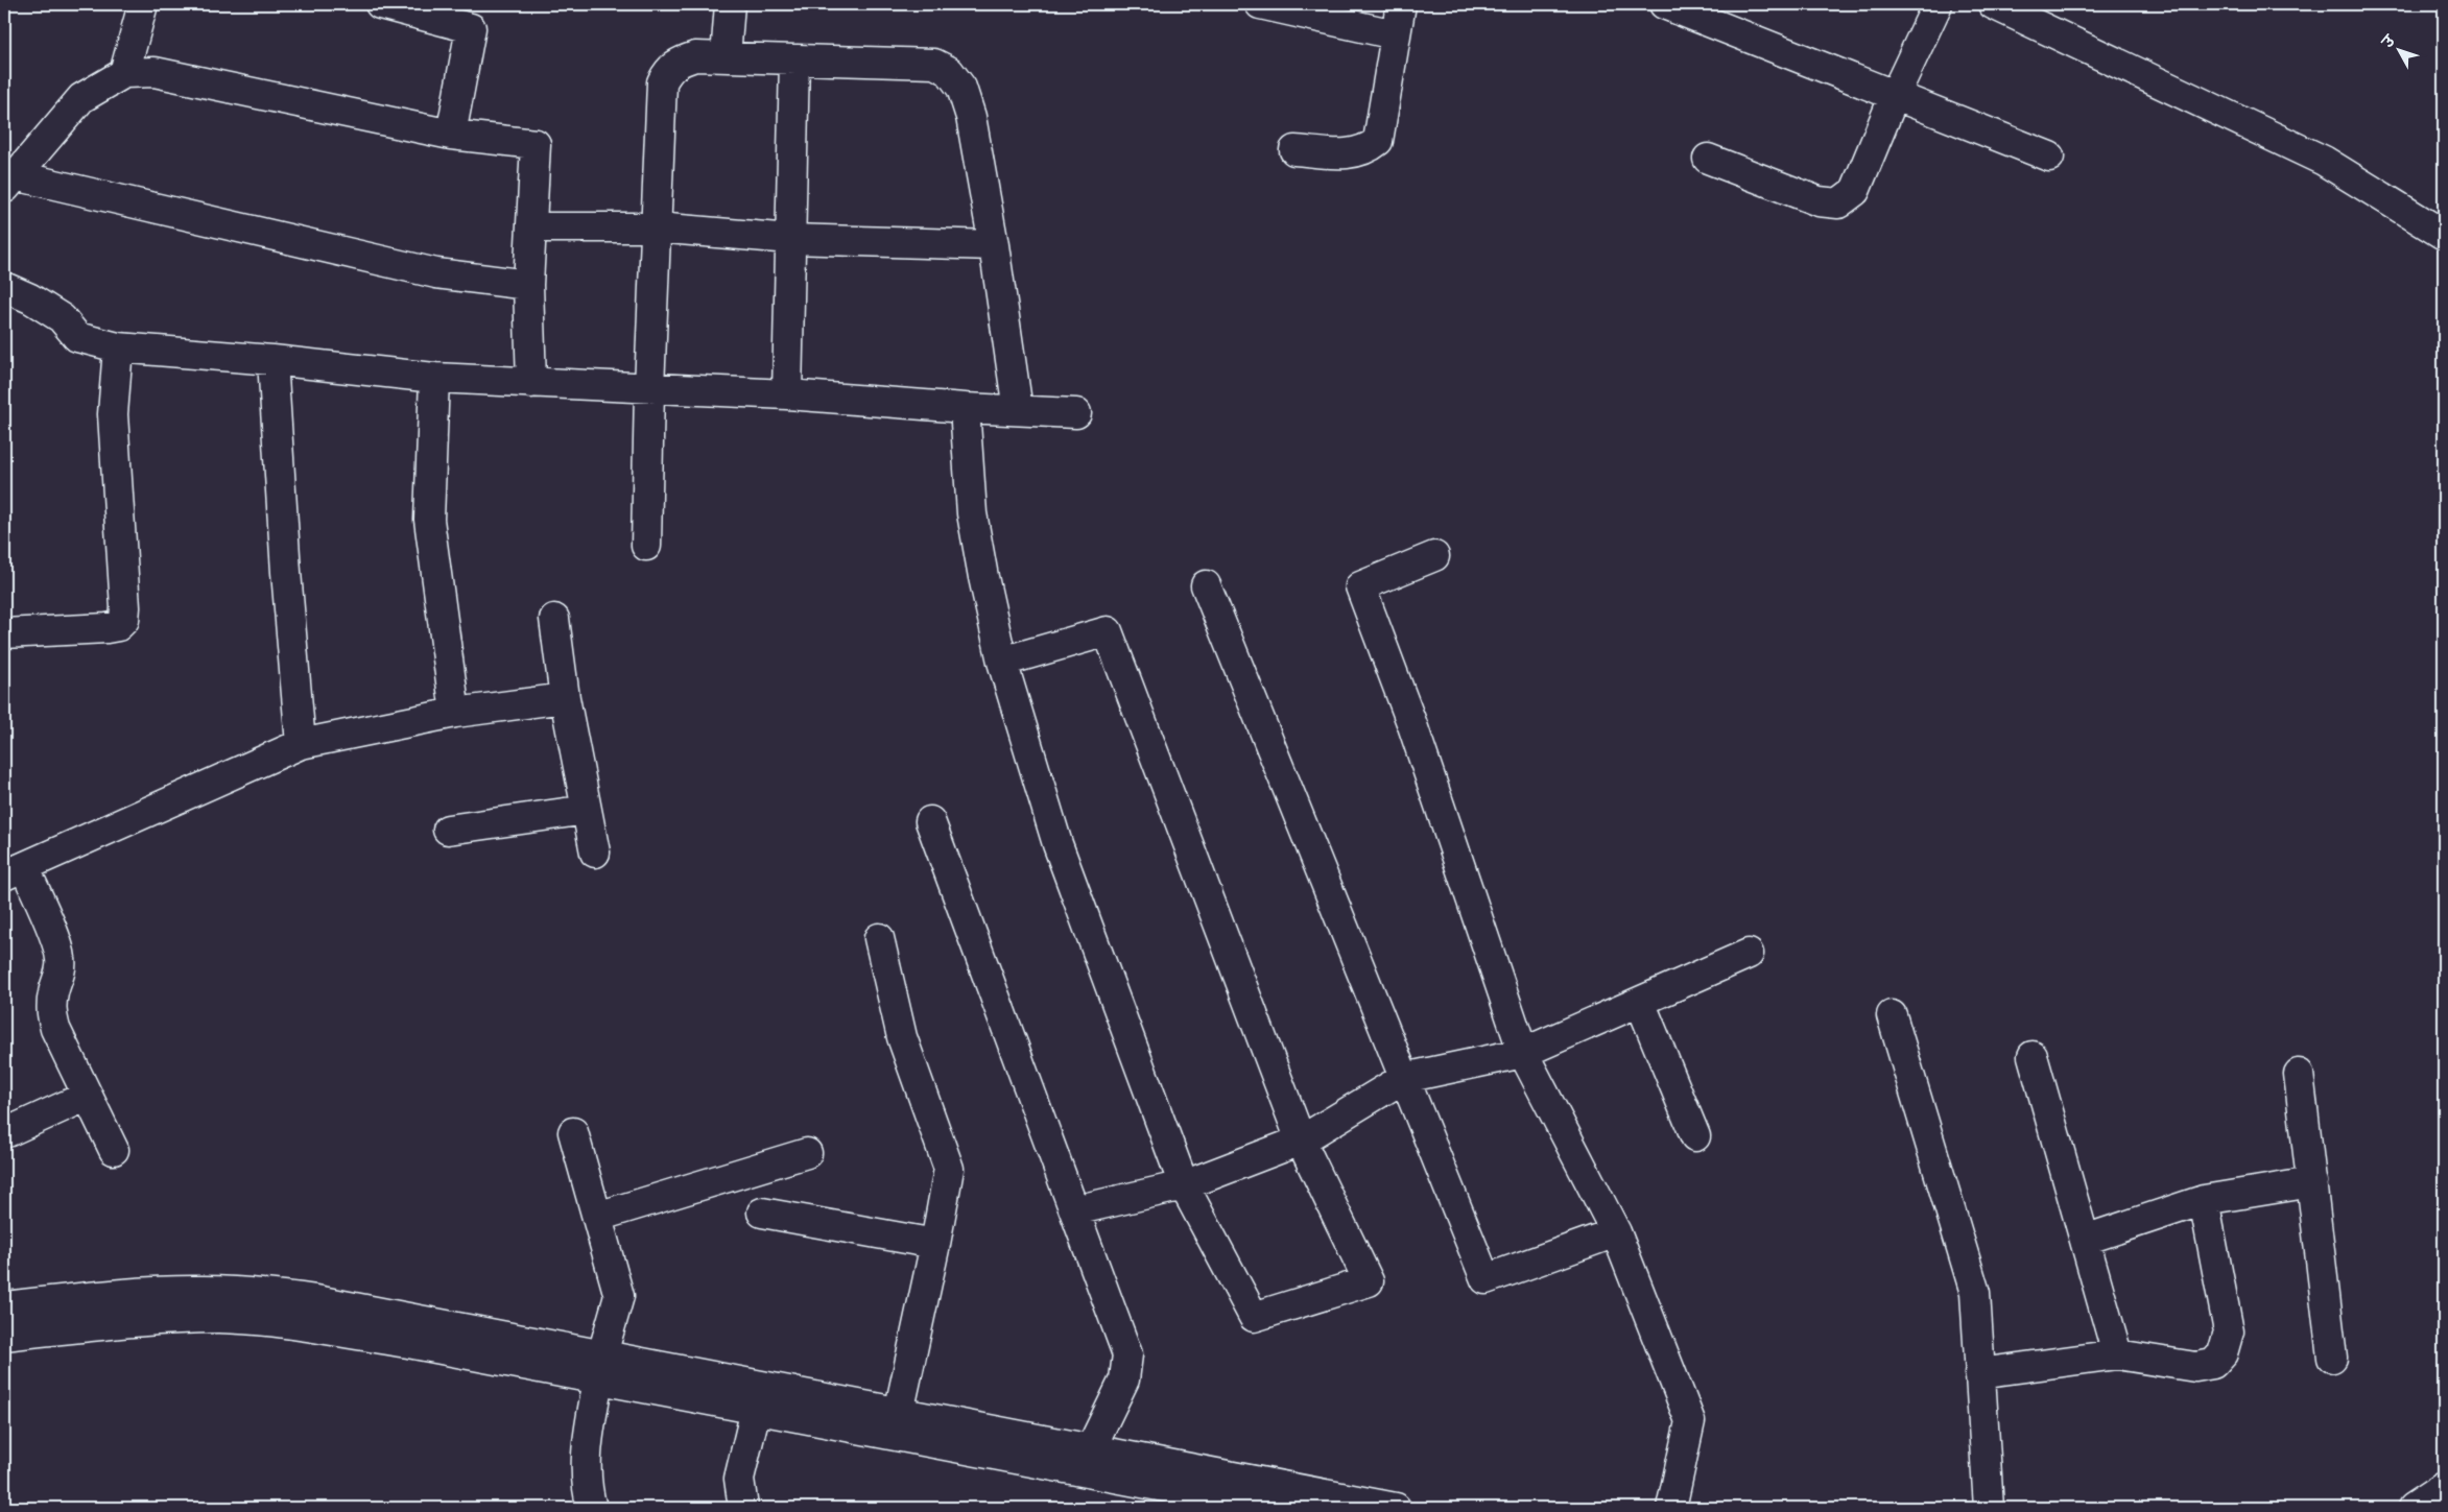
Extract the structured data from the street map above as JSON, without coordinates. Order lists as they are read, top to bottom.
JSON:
{
  "north": "top left"
}
